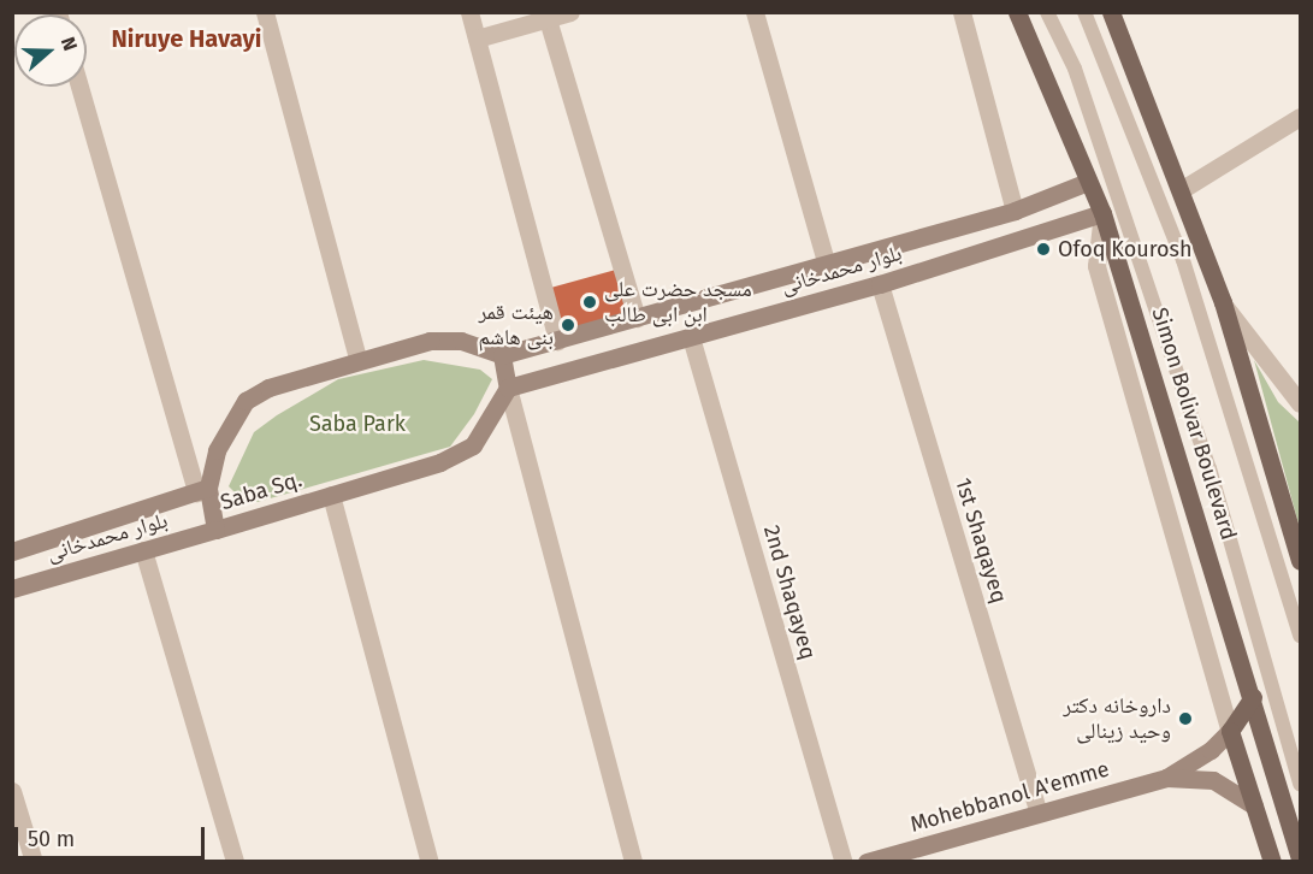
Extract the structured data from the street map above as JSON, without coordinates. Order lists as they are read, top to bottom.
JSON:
{
  "streets": {
    "main road": ["Simon Bolivar Boulevard"],
    "street": [
      "بلوار محمدخانی",
      "Saba Sq.",
      "1st Shaqayeq",
      "2nd Shaqayeq",
      "Mohebbanol A'emme"
    ]
  },
  "crossings": [
    ["بلوار محمدخانی", "Simon Bolivar Boulevard"],
    ["بلوار محمدخانی", "Saba Sq."],
    ["بلوار محمدخانی", "1st Shaqayeq"],
    ["بلوار محمدخانی", "2nd Shaqayeq"],
    ["1st Shaqayeq", "Mohebbanol A'emme"]
  ],
  "districts": ["Niruye Havayi"],
  "parks": ["Saba Park"],
  "places": [
    "Ofoq Kourosh",
    "مسجد حضرت علی ابن ابی طالب",
    "هیئت قمر بنی هاشم",
    "داروخانه دکتر وحید زینالی"
  ],
  "scale_bar": "50 m",
  "north": "right"
}
